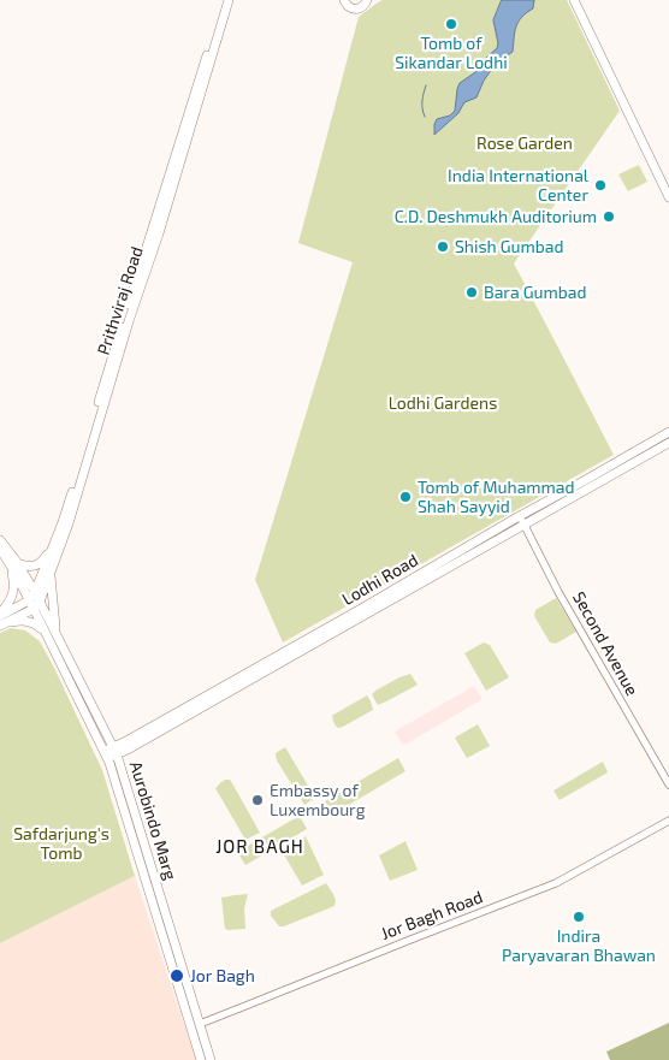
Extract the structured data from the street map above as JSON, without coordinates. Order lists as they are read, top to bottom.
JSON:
{
  "streets": {
    "main road": ["Prithviraj Road", "Lodhi Road", "Aurobindo Marg"],
    "street": ["Second Avenue", "Jor Bagh Road"]
  },
  "crossings": [
    ["Prithviraj Road", "Aurobindo Marg"],
    ["Lodhi Road", "Second Avenue"],
    ["Lodhi Road", "Aurobindo Marg"],
    ["Aurobindo Marg", "Jor Bagh Road"]
  ],
  "districts": ["JOR BAGH"],
  "parks": ["Rose Garden", "Lodhi Gardens", "Safdarjung's Tomb"],
  "places": [
    "Tomb of Sikandar Lodhi",
    "India International Center",
    "C.D. Deshmukh Auditorium",
    "Shish Gumbad",
    "Bara Gumbad",
    "Tomb of Muhammad Shah Sayyid",
    "Embassy of Luxembourg",
    "Indira Paryavaran Bhawan",
    "Jor Bagh"
  ]
}
